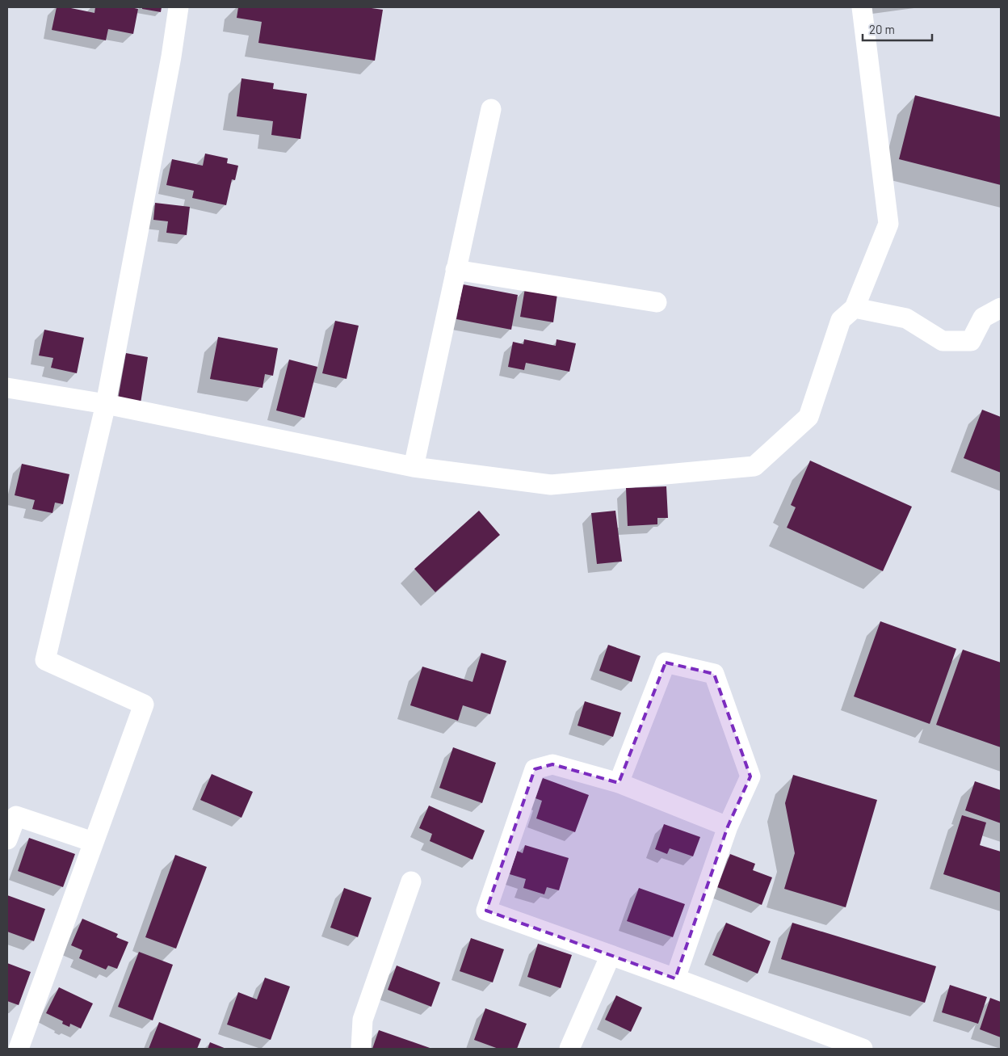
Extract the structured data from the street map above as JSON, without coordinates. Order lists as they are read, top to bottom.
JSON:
{
  "scale_bar": "20 m"
}
